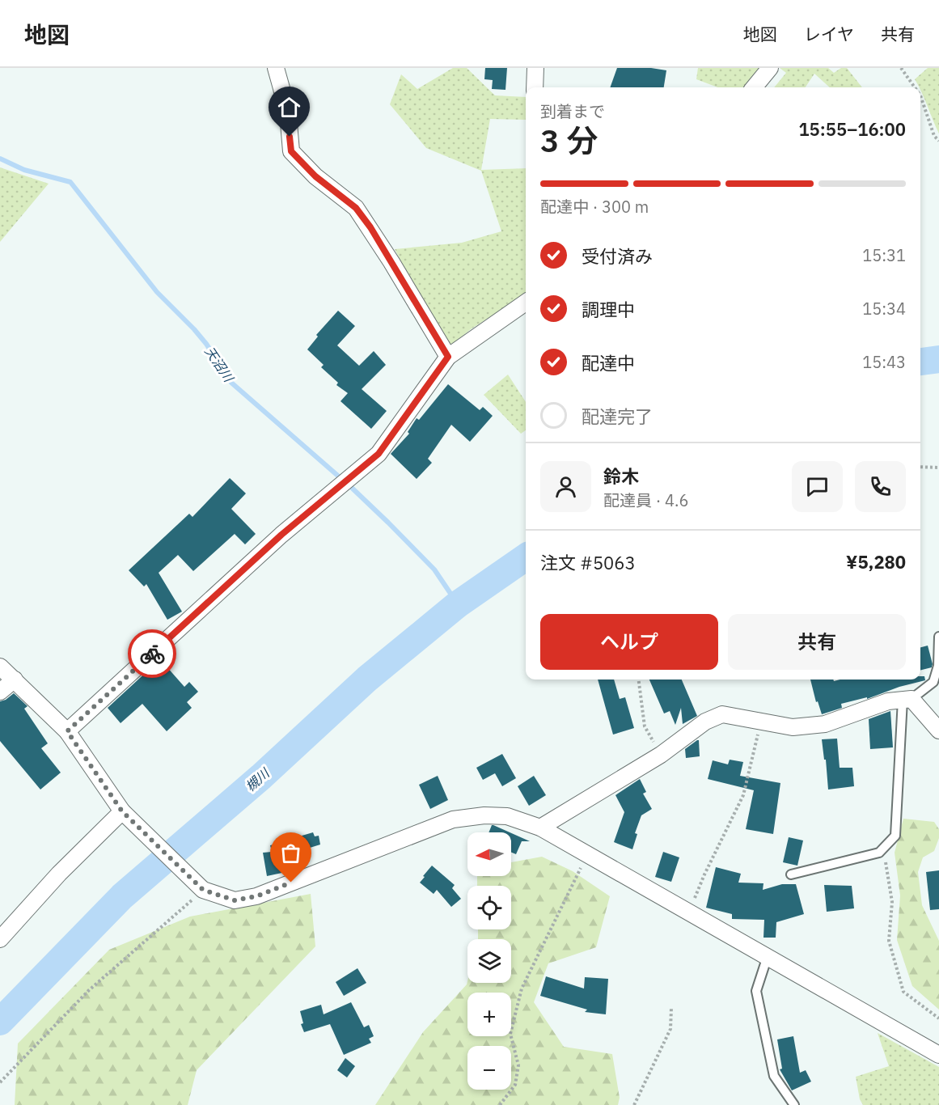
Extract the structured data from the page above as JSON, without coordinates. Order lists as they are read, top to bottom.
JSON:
{
  "water": ["天沼川", "槻川"],
  "north": "left",
  "page": {
    "header": "地図",
    "nav": ["地図", "レイヤ", "共有"],
    "heading": ["3 分", "到着まで", "15:55–16:00"],
    "panel": [
      "鈴木",
      "配達員 · 4.6",
      "注文 #5063",
      "¥5,280"
    ],
    "bar": "配達中 · 300 m",
    "list": [
      ["受付済み", "15:31"],
      ["調理中", "15:34"],
      ["配達中", "15:43"],
      "配達完了"
    ],
    "buttons": ["ヘルプ", "共有"],
    "map_buttons": ["+", "−"]
  }
}
